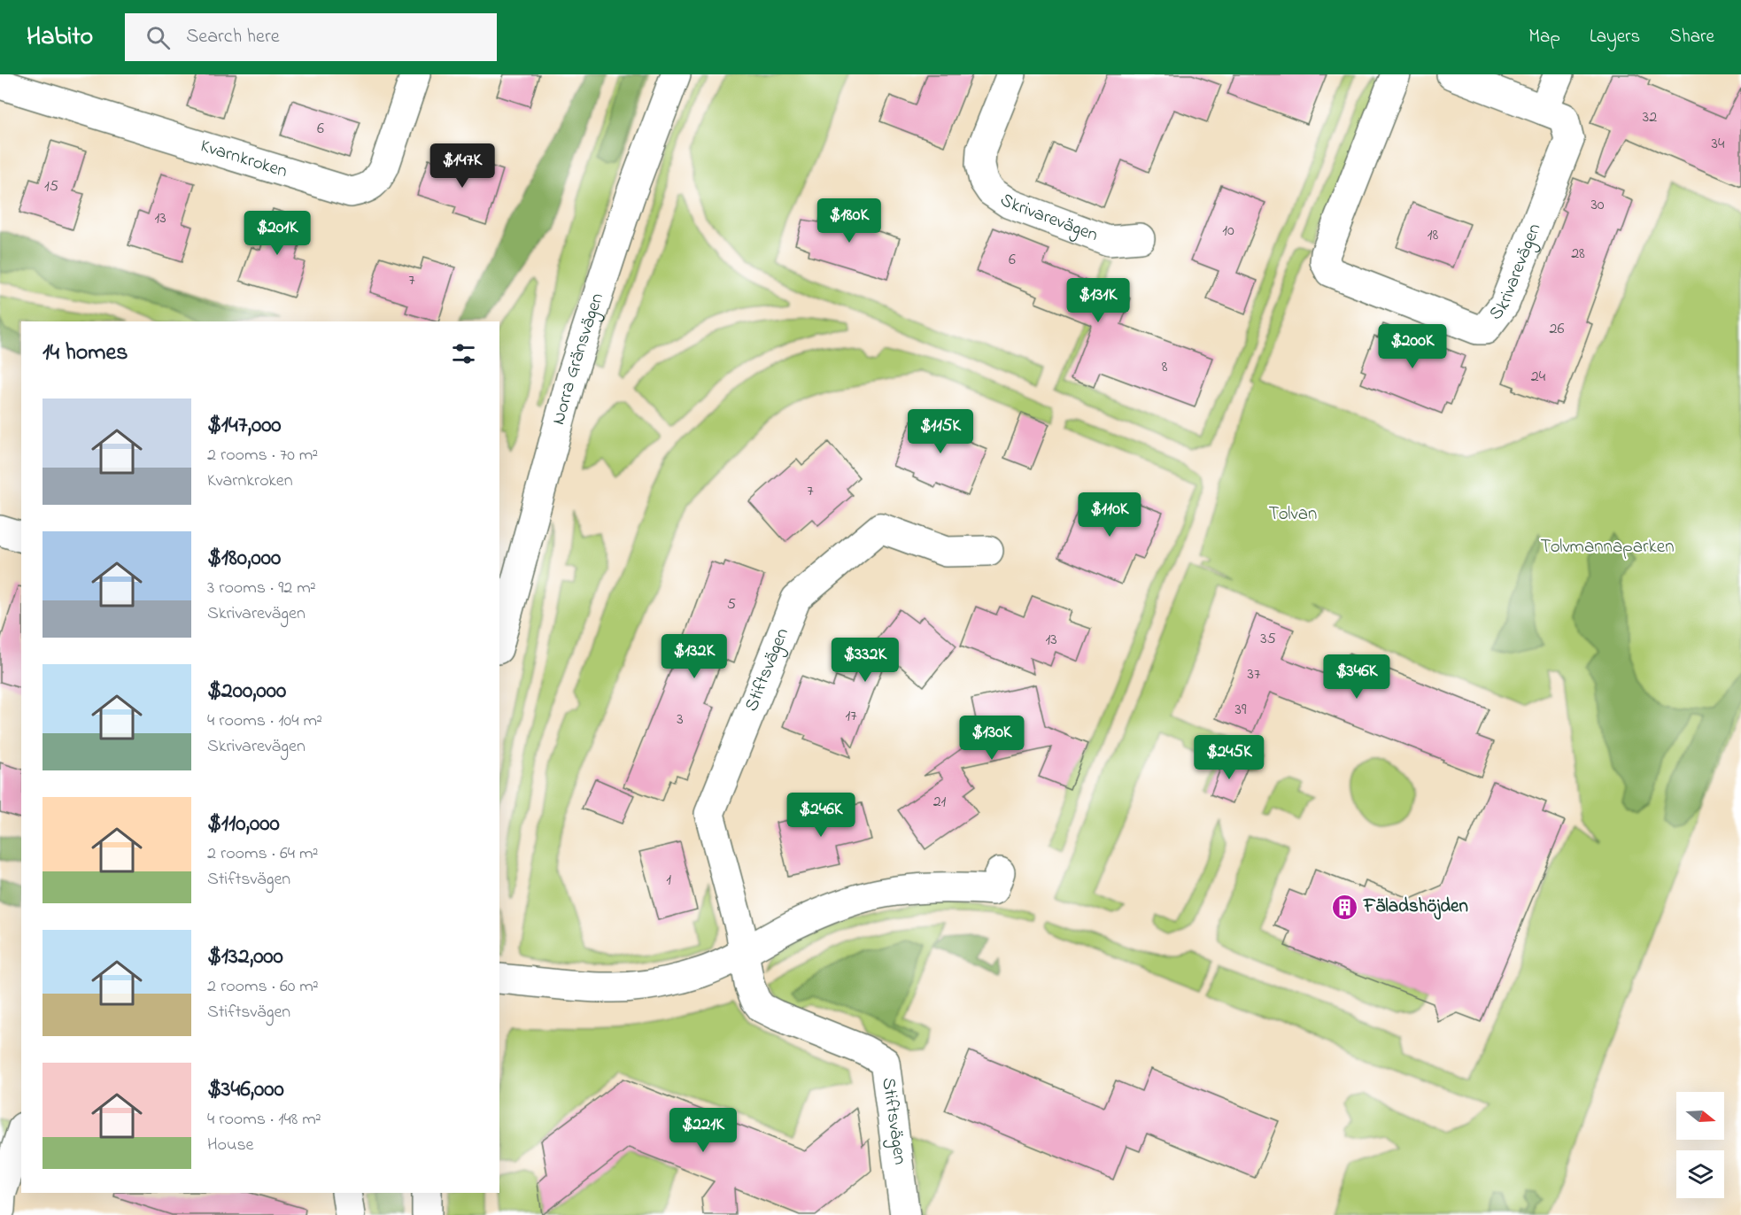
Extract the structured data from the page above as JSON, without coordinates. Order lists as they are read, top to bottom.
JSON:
{
  "streets": {
    "street": [
      "Kvarnkroken",
      "Skrivarevägen",
      "Norra Gränsvägen",
      "Stiftsvägen"
    ]
  },
  "parks": ["Tolvan", "Tolvmannaparken"],
  "places": {
    "building": ["Fäladshöjden"]
  },
  "house_numbers": [
    "32",
    "6",
    "34",
    "15",
    "30",
    "13",
    "10",
    "18",
    "28",
    "6",
    "7",
    "26",
    "8",
    "24",
    "7",
    "5",
    "35",
    "13",
    "37",
    "39",
    "17",
    "3",
    "21",
    "1"
  ],
  "north": "right",
  "page": {
    "header": "Habito",
    "search": "Search here",
    "nav": ["Map", "Layers", "Share"],
    "price": [
      "$147K",
      "$180K",
      "$201K",
      "$131K",
      "$200K",
      "$115K",
      "$110K",
      "$132K",
      "$332K",
      "$346K",
      "$130K",
      "$245K",
      "$246K",
      "$221K"
    ],
    "heading": "14 homes",
    "list": [
      {
        "name": "$147,000",
        "note": "2 rooms · 70 m² · Kvarnkroken"
      },
      {
        "name": "$180,000",
        "note": "3 rooms · 92 m² · Skrivarevägen"
      },
      {
        "name": "$200,000",
        "note": "4 rooms · 104 m² · Skrivarevägen"
      },
      {
        "name": "$110,000",
        "note": "2 rooms · 64 m² · Stiftsvägen"
      },
      {
        "name": "$132,000",
        "note": "2 rooms · 60 m² · Stiftsvägen"
      },
      {
        "name": "$346,000",
        "note": "4 rooms · 148 m² · House"
      }
    ]
  }
}
